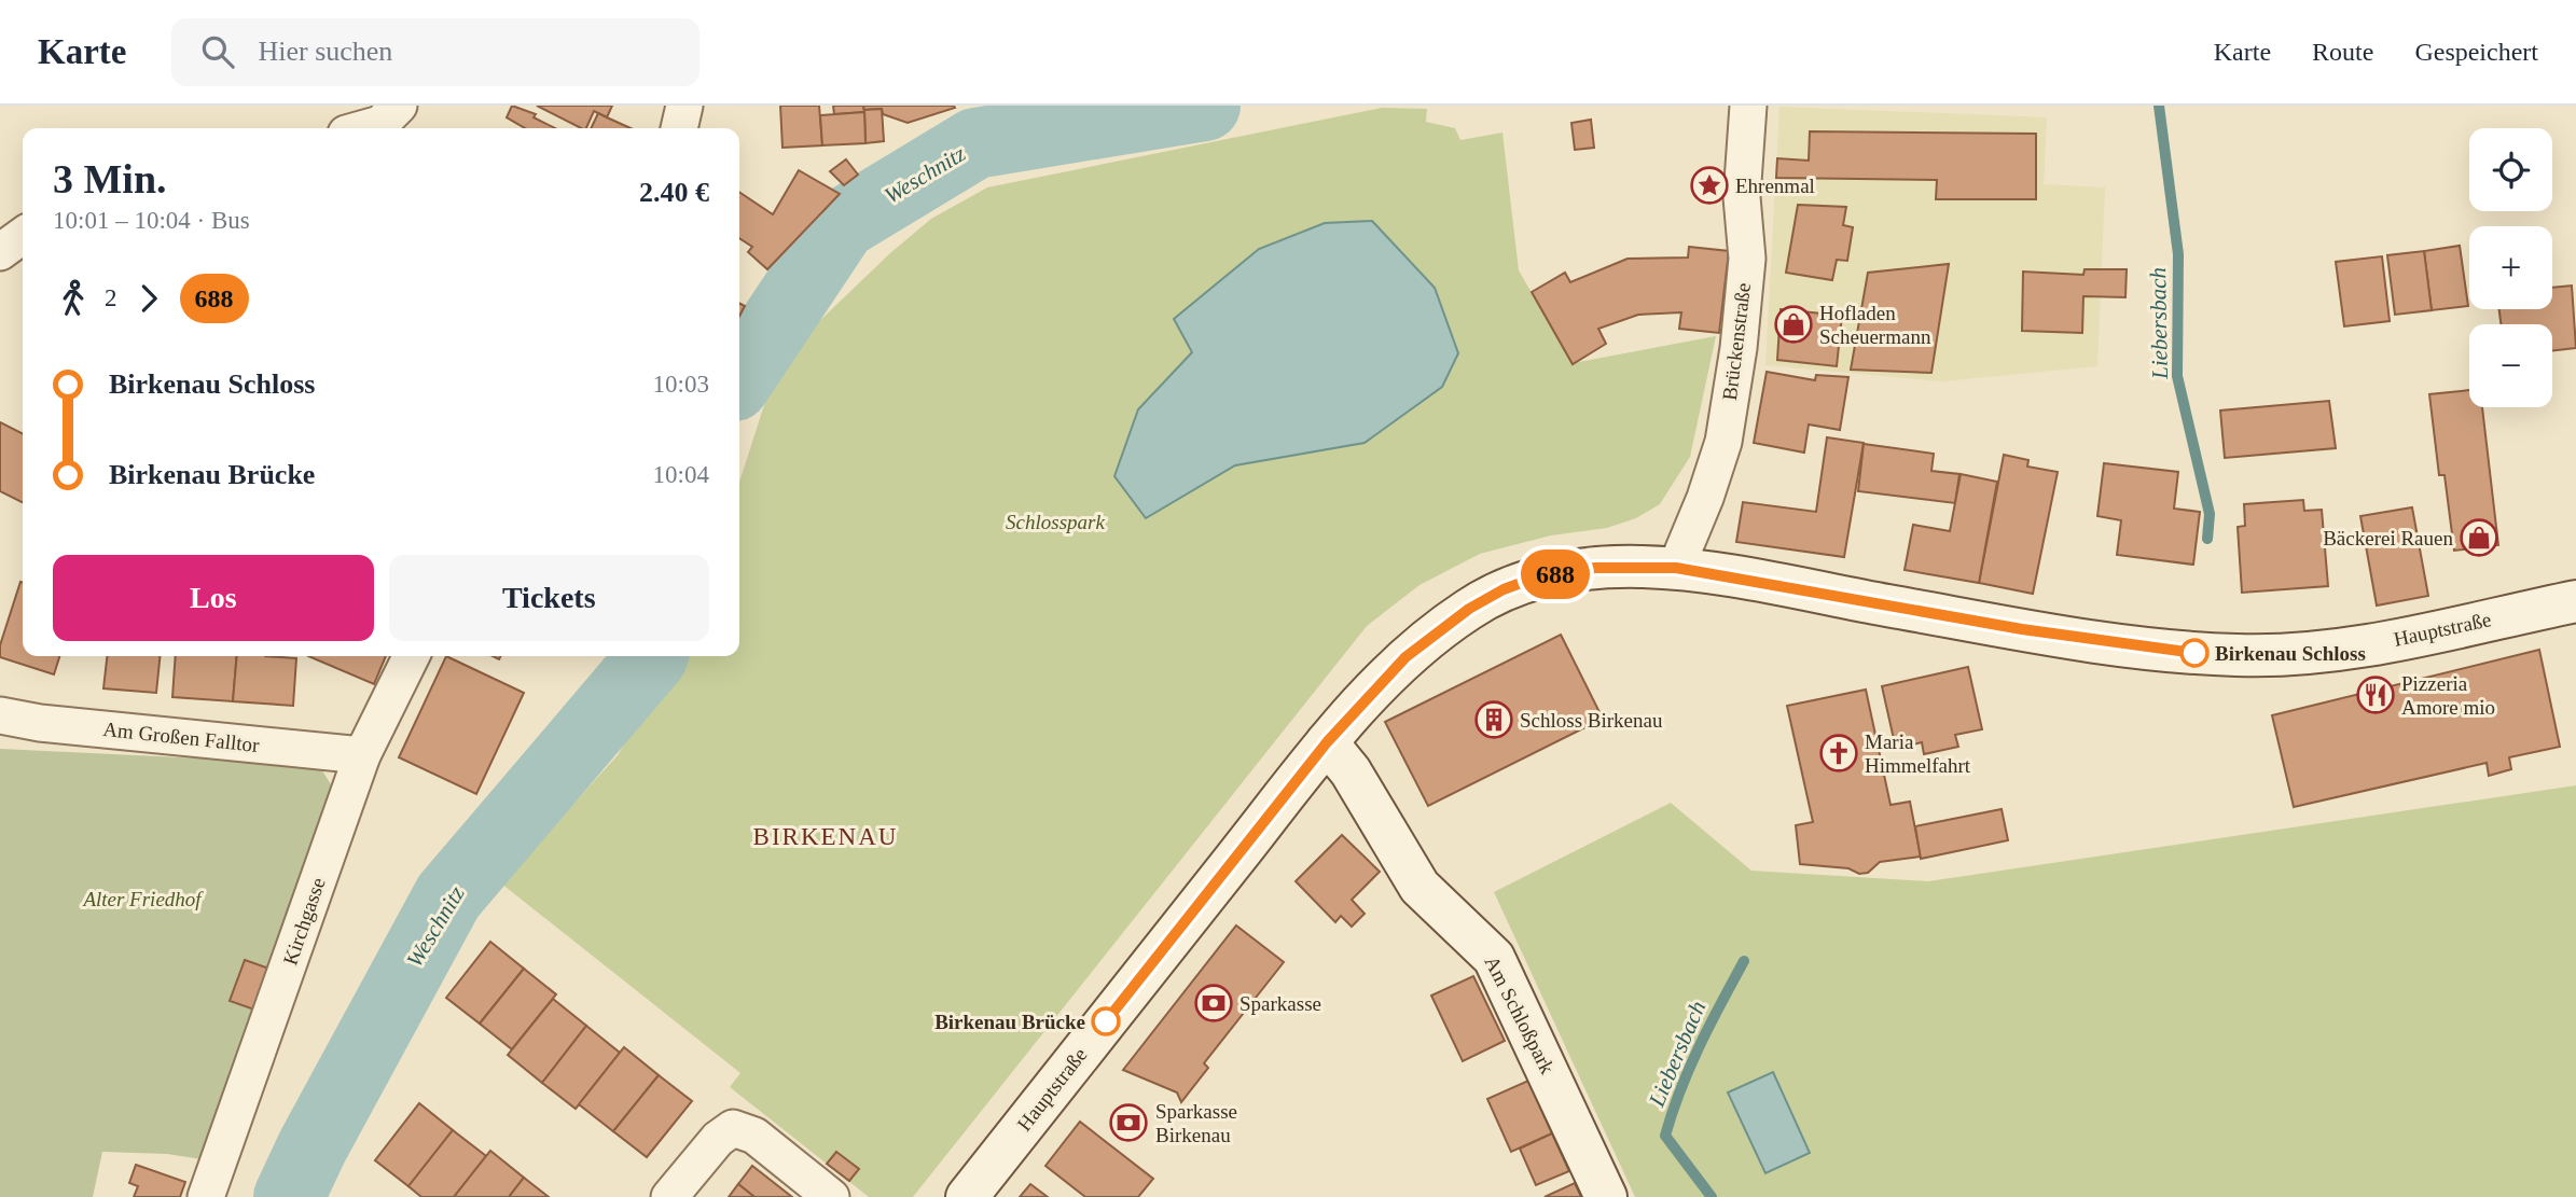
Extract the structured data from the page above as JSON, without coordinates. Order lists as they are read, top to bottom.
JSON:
{
  "streets": {
    "main road": ["Hauptstraße", "Am Schloßpark"],
    "street": ["Brückenstraße", "Am Großen Falltor", "Kirchgasse"]
  },
  "crossings": [
    ["Brückenstraße", "Hauptstraße"],
    ["Hauptstraße", "Am Schloßpark"],
    ["Am Großen Falltor", "Kirchgasse"]
  ],
  "districts": ["BIRKENAU"],
  "water": ["Weschnitz", "Liebersbach"],
  "parks": ["Schlosspark", "Alter Friedhof"],
  "places": {
    "place": ["Ehrenmal"],
    "shop": ["Hofladen Scheuermann", "Bäckerei Rauen"],
    "other": ["Birkenau Schloss", "Birkenau Brücke"],
    "restaurant": ["Pizzeria Amore mio"],
    "building": ["Schloss Birkenau"],
    "church": ["Maria Himmelfahrt"],
    "bank": ["Sparkasse", "Sparkasse Birkenau"]
  },
  "lines": ["bus line 688"],
  "page": {
    "header": "Karte",
    "search": "Hier suchen",
    "nav": ["Karte", "Route", "Gespeichert"],
    "on_map": "688",
    "map_buttons": ["+", "−"],
    "heading": ["3 Min.", "10:01 – 10:04 · Bus", "2.40 €"],
    "legs": ["2", "688"],
    "list": [
      {
        "name": "Birkenau Schloss",
        "value": "10:03"
      },
      {
        "name": "Birkenau Brücke",
        "value": "10:04"
      }
    ],
    "buttons": ["Los", "Tickets"]
  }
}
